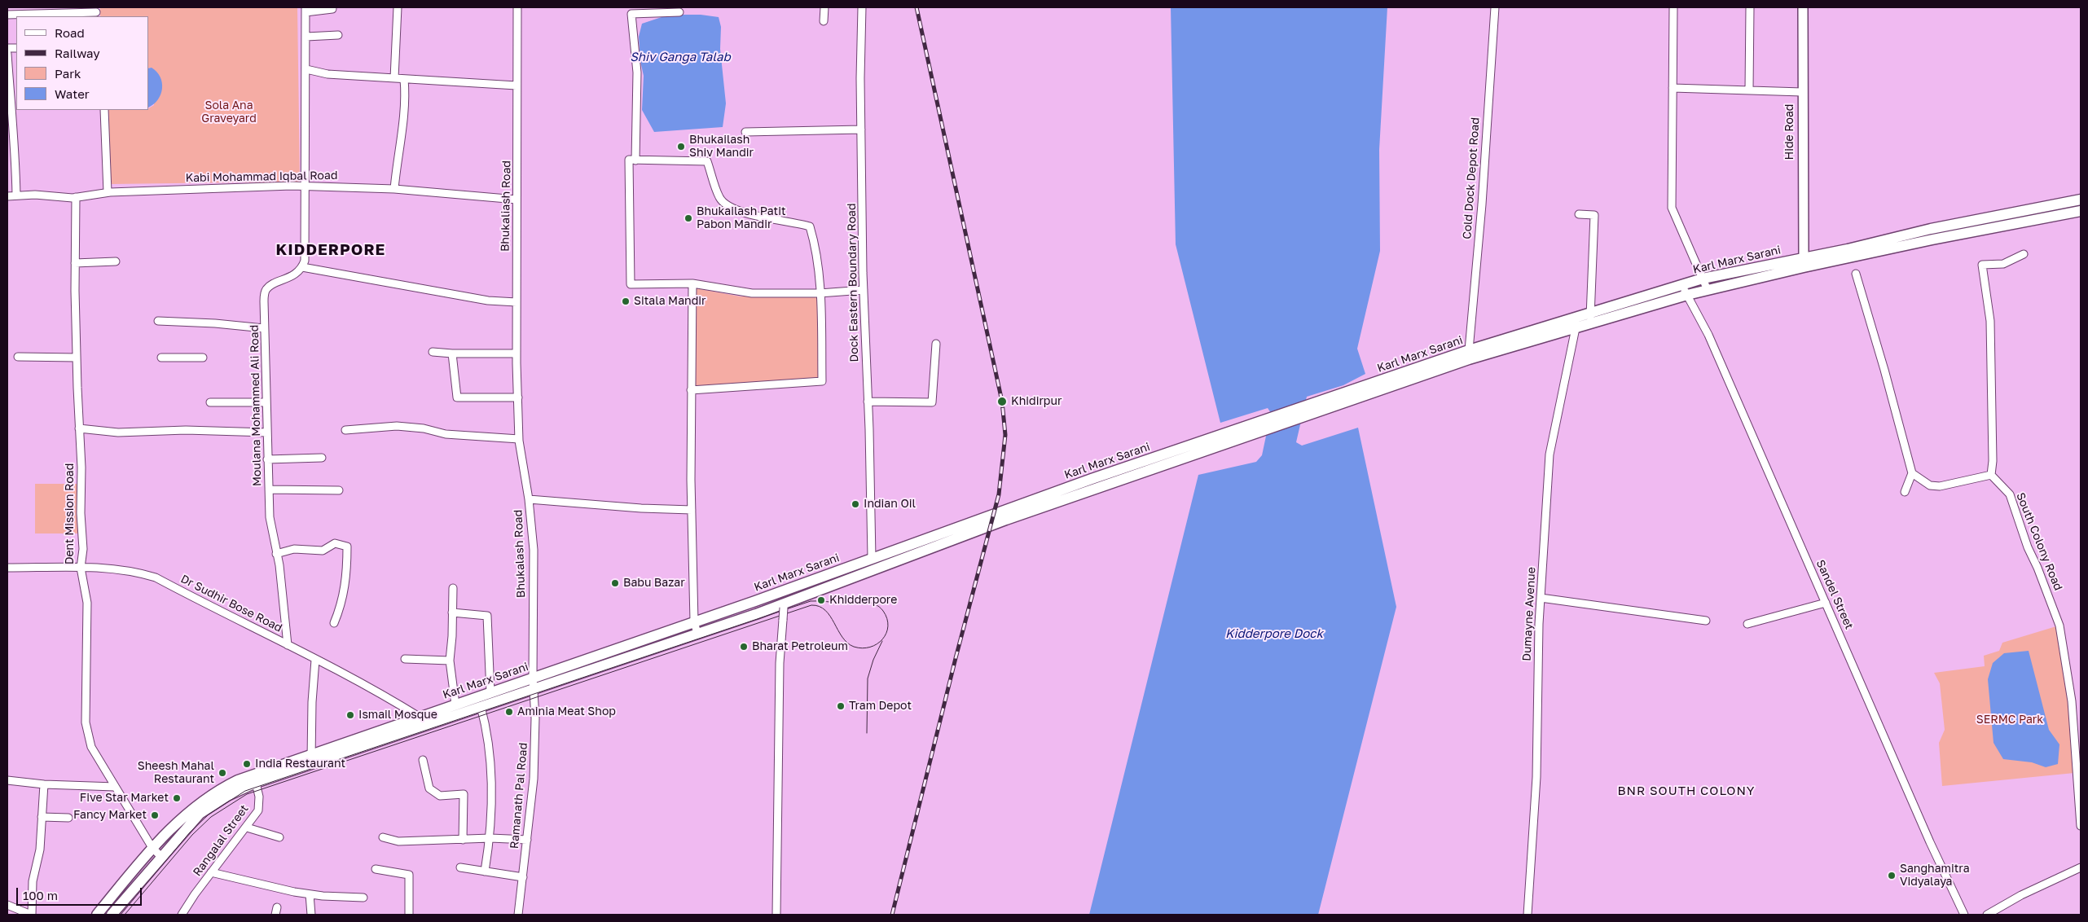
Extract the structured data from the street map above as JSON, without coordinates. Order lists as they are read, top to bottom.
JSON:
{
  "streets": {
    "main road": ["Karl Marx Sarani"],
    "street": [
      "Hide Road",
      "Kabi Mohammad Iqbal Road",
      "Cold Dock Depot Road",
      "Bhukaliash Road",
      "Dock Eastern Boundary Road",
      "Moulana Mohammed Ali Road",
      "Dent Mission Road",
      "South Colony Road",
      "Bhukalash Road",
      "Sandel Street",
      "Dr Sudhir Bose Road",
      "Dumayne Avenue",
      "Ramanath Pal Road",
      "Rangalal Street"
    ]
  },
  "crossings": [
    ["Hide Road", "Karl Marx Sarani"],
    ["Kabi Mohammad Iqbal Road", "Bhukaliash Road"],
    ["Kabi Mohammad Iqbal Road", "Dent Mission Road"],
    ["Cold Dock Depot Road", "Karl Marx Sarani"],
    ["Bhukaliash Road", "Bhukalash Road"],
    ["Karl Marx Sarani", "Dock Eastern Boundary Road"],
    ["Karl Marx Sarani", "Dent Mission Road"],
    ["Karl Marx Sarani", "Bhukalash Road"],
    ["Karl Marx Sarani", "Sandel Street"],
    ["Karl Marx Sarani", "Dr Sudhir Bose Road"],
    ["Karl Marx Sarani", "Dumayne Avenue"],
    ["Karl Marx Sarani", "Ramanath Pal Road"],
    ["Karl Marx Sarani", "Rangalal Street"],
    ["Moulana Mohammed Ali Road", "Dr Sudhir Bose Road"],
    ["Dent Mission Road", "Dr Sudhir Bose Road"],
    ["Bhukalash Road", "Ramanath Pal Road"]
  ],
  "districts": ["KIDDERPORE", "BNR SOUTH COLONY"],
  "water": ["Shiv Ganga Talab", "Kidderpore Dock"],
  "parks": ["Sola Ana Graveyard", "SERMC Park"],
  "places": [
    "Bhukailash Shiv Mandir",
    "Bhukailash Patit Pabon Mandir",
    "Sitala Mandir",
    "Khidirpur",
    "Indian Oil",
    "Babu Bazar",
    "Khidderpore",
    "Bharat Petroleum",
    "Tram Depot",
    "Aminia Meat Shop",
    "Ismail Mosque",
    "India Restaurant",
    "Sheesh Mahal Restaurant",
    "Five Star Market",
    "Fancy Market",
    "Sanghamitra Vidyalaya"
  ],
  "legend": [
    "Road",
    "Railway",
    "Park",
    "Water"
  ],
  "scale_bar": "100 m"
}
